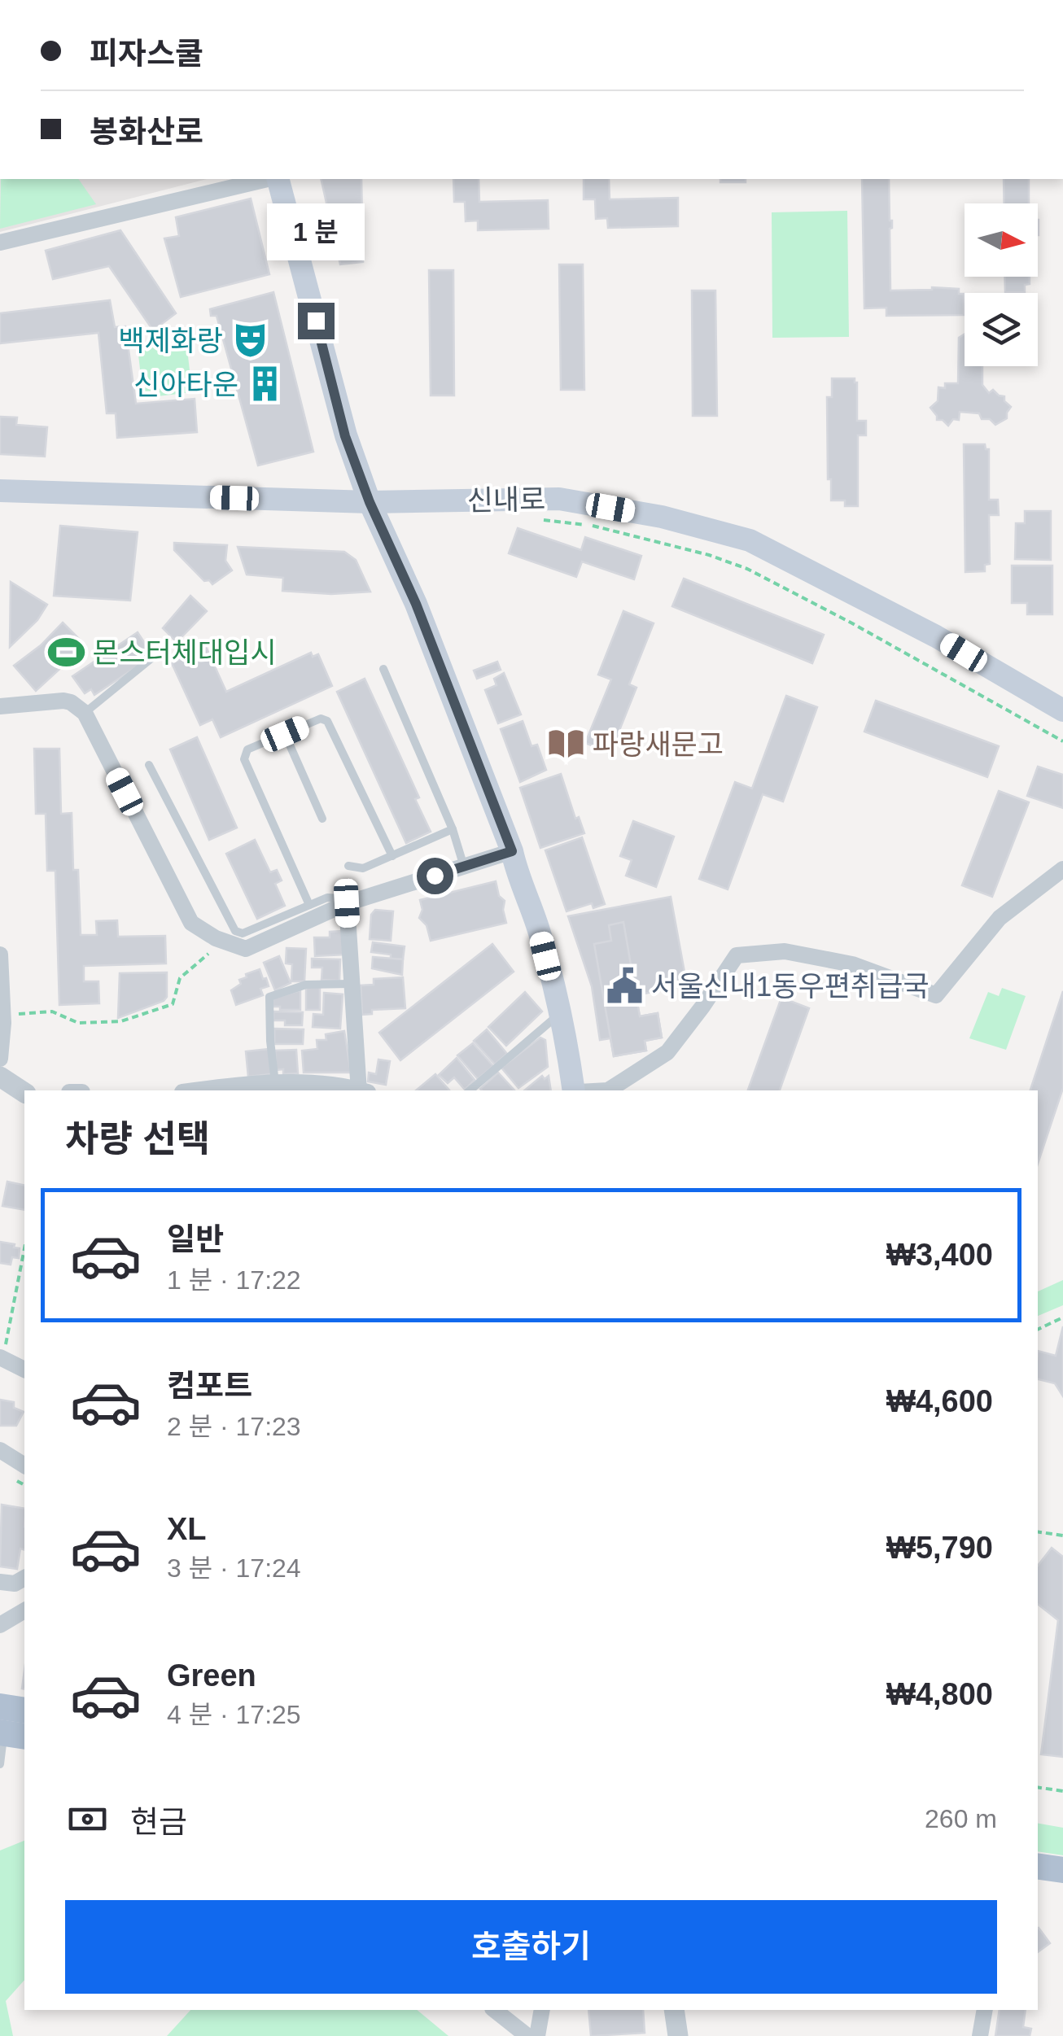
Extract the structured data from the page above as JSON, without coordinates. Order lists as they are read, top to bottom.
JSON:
{
  "streets": {
    "main road": ["신내로"]
  },
  "places": {
    "theatre": ["백제화랑"],
    "building": ["신아타운"],
    "sports": ["몬스터체대입시"],
    "library": ["파랑새문고"],
    "public building": ["서울신내1동우편취급국"]
  },
  "north": "right",
  "page": {
    "banner": ["피자스쿨", "봉화산로"],
    "bubble": "1 분",
    "heading": "차량 선택",
    "list": [
      {
        "name": "일반",
        "note": "1 분 · 17:22",
        "value": "₩3,400"
      },
      {
        "name": "컴포트",
        "note": "2 분 · 17:23",
        "value": "₩4,600"
      },
      {
        "name": "XL",
        "note": "3 분 · 17:24",
        "value": "₩5,790"
      },
      {
        "name": "Green",
        "note": "4 분 · 17:25",
        "value": "₩4,800"
      }
    ],
    "pay": ["현금", "260 m"],
    "buttons": "호출하기"
  }
}
